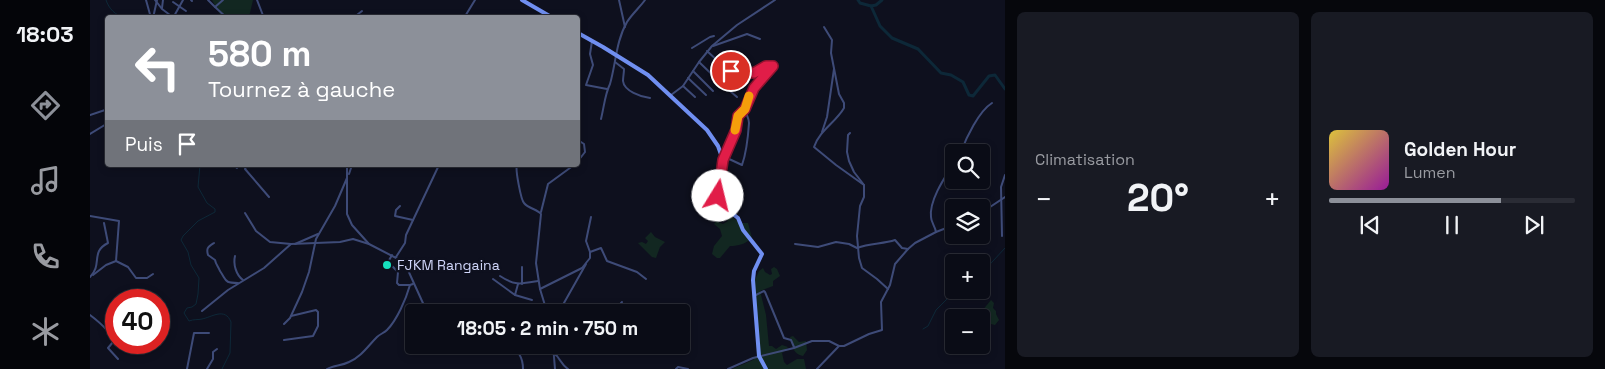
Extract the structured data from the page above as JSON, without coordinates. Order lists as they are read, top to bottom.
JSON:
{
  "places": ["FJKM Rangaina"],
  "page": {
    "tabs": "18:03",
    "tile": "Climatisation",
    "turn": ["580 m", "Tournez à gauche"],
    "then": "Puis",
    "song": ["Golden Hour", "Lumen"],
    "map_buttons": ["+", "−"],
    "heat": ["−", "20°", "+"],
    "limit": "40",
    "trip": "18:05 · 2 min · 750 m"
  }
}
